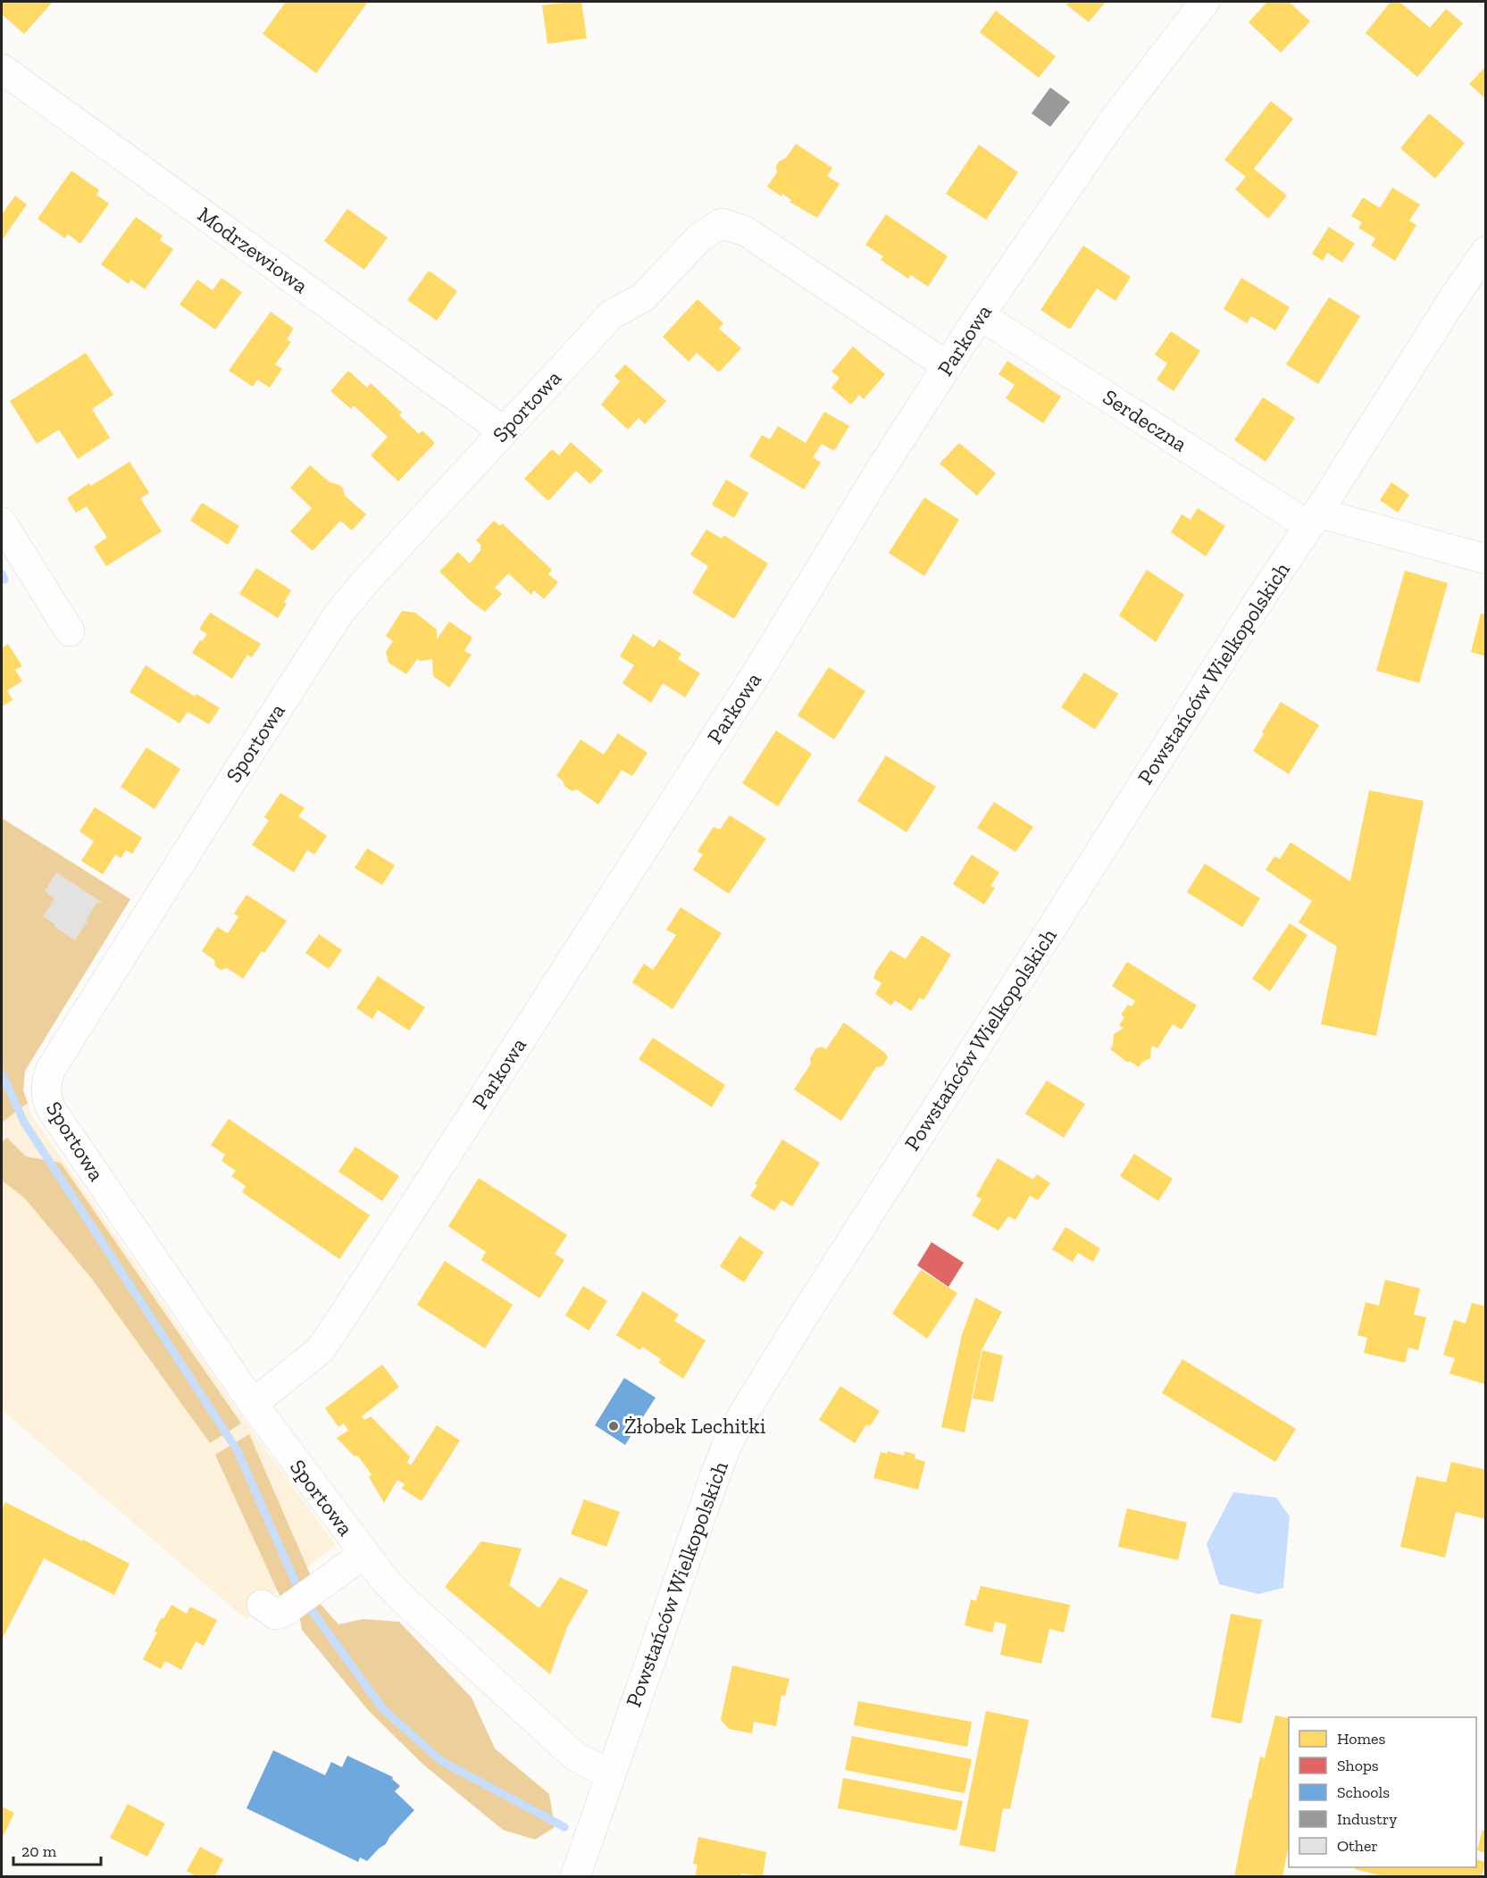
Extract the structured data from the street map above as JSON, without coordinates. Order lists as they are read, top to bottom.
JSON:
{
  "streets": {
    "street": [
      "Modrzewiowa",
      "Parkowa",
      "Sportowa",
      "Serdeczna",
      "Powstańców Wielkopolskich"
    ]
  },
  "crossings": [
    ["Modrzewiowa", "Sportowa"],
    ["Parkowa", "Sportowa"],
    ["Parkowa", "Serdeczna"],
    ["Sportowa", "Powstańców Wielkopolskich"],
    ["Serdeczna", "Powstańców Wielkopolskich"]
  ],
  "places": ["Żłobek Lechitki"],
  "legend": [
    "Homes",
    "Shops",
    "Schools",
    "Industry",
    "Other"
  ],
  "scale_bar": "20 m"
}
